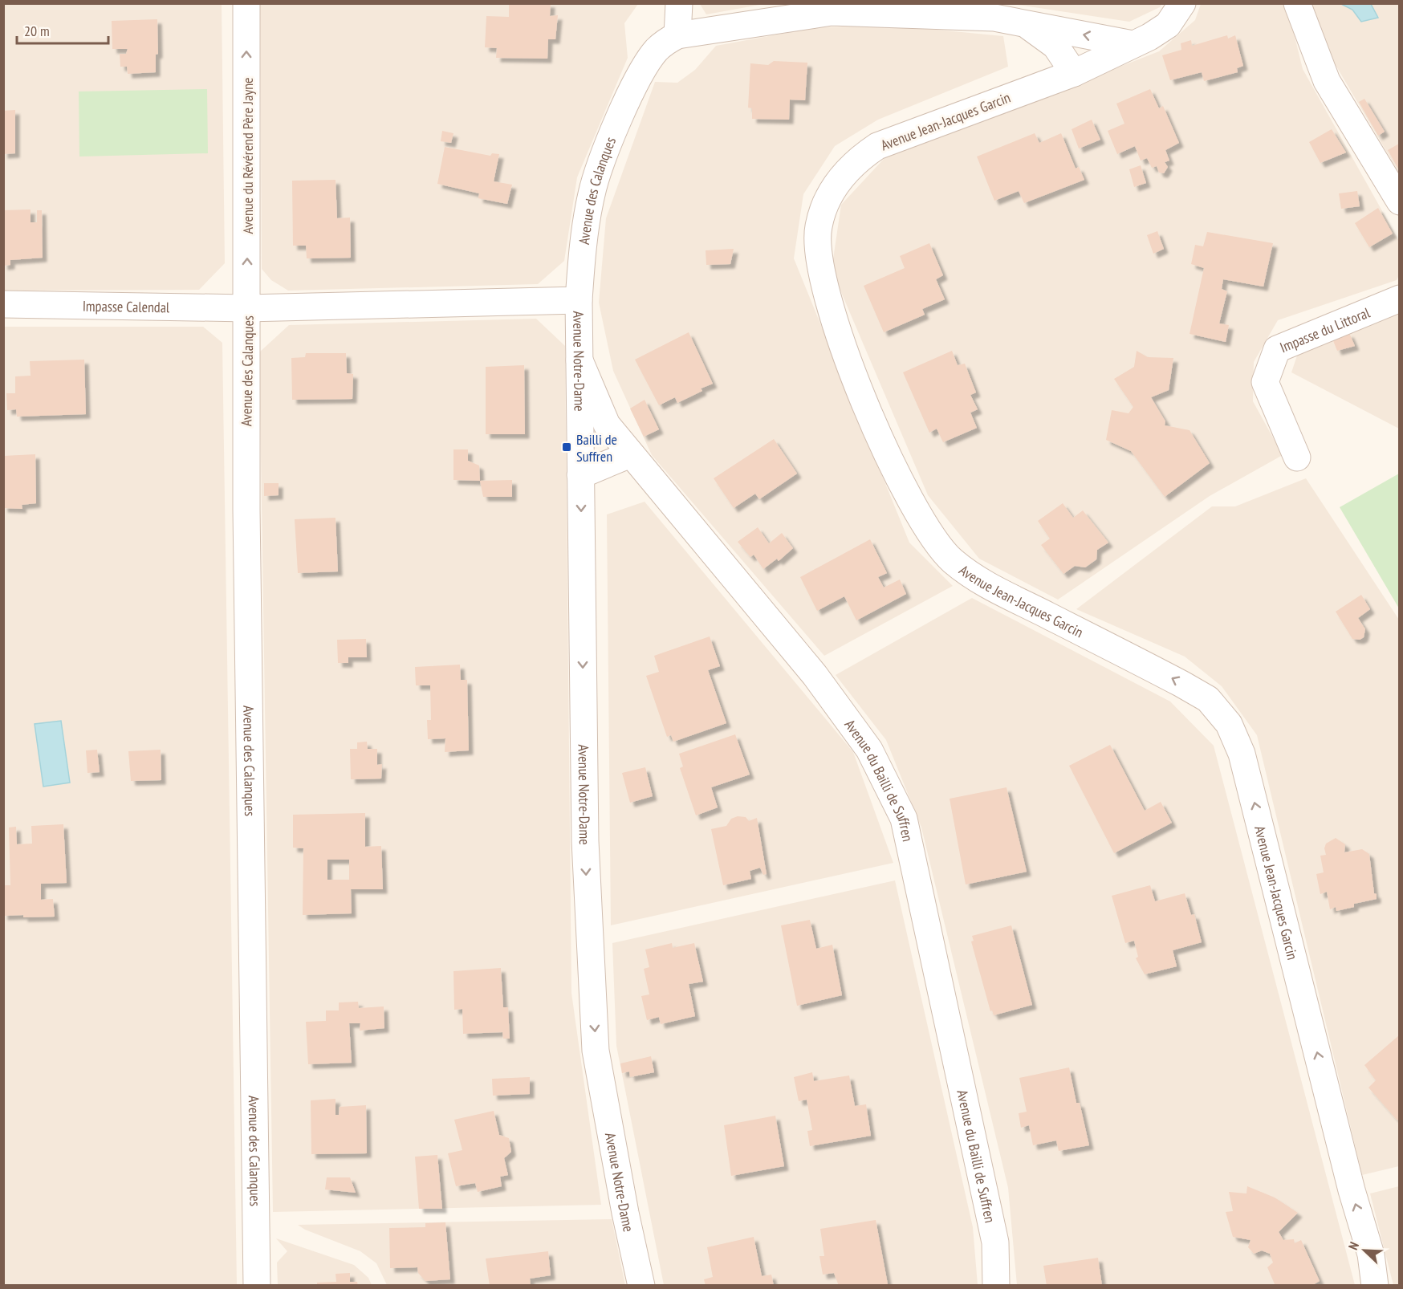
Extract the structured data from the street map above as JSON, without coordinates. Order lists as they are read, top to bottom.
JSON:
{
  "streets": {
    "street": [
      "Avenue Jean-Jacques Garcin",
      "Avenue du Révérend Père Jayne",
      "Avenue des Calanques",
      "Impasse Calendal",
      "Impasse du Littoral",
      "Avenue Notre-Dame",
      "Avenue du Bailli de Suffren"
    ]
  },
  "crossings": [
    ["Avenue Jean-Jacques Garcin", "Avenue des Calanques"],
    ["Avenue du Révérend Père Jayne", "Avenue des Calanques"],
    ["Avenue du Révérend Père Jayne", "Impasse Calendal"],
    ["Avenue des Calanques", "Impasse Calendal"],
    ["Avenue des Calanques", "Avenue Notre-Dame"],
    ["Avenue Notre-Dame", "Avenue du Bailli de Suffren"]
  ],
  "one_way": ["Avenue du Révérend Père Jayne", "Avenue Notre-Dame"],
  "places": {
    "transit": ["Bailli de Suffren"]
  },
  "scale_bar": "20 m",
  "north": "top left"
}
